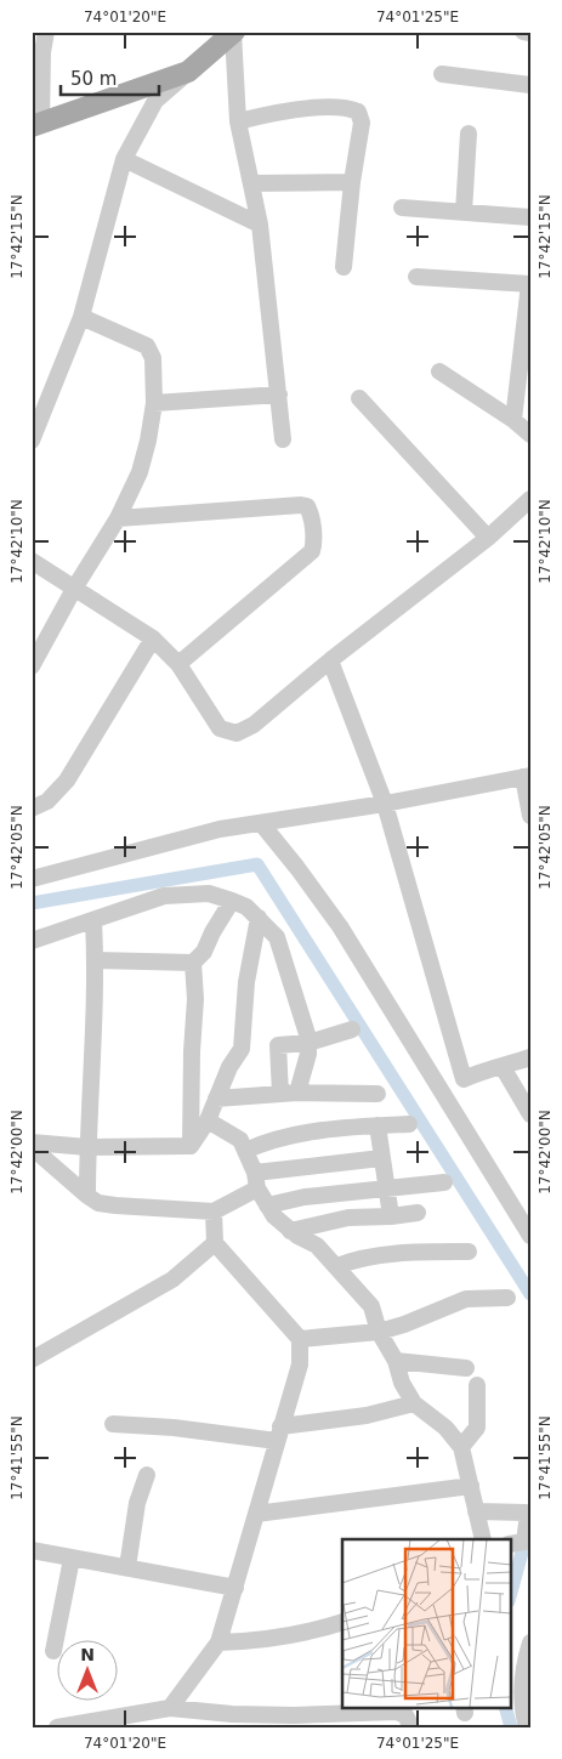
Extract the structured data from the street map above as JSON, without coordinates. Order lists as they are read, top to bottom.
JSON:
{
  "scale_bar": "50 m",
  "north": "top",
  "coordinates": [
    "74°01'20\"E",
    "74°01'25\"E",
    "17°42'15\"N",
    "17°42'10\"N",
    "17°42'05\"N",
    "17°42'00\"N",
    "17°41'55\"N"
  ]
}
